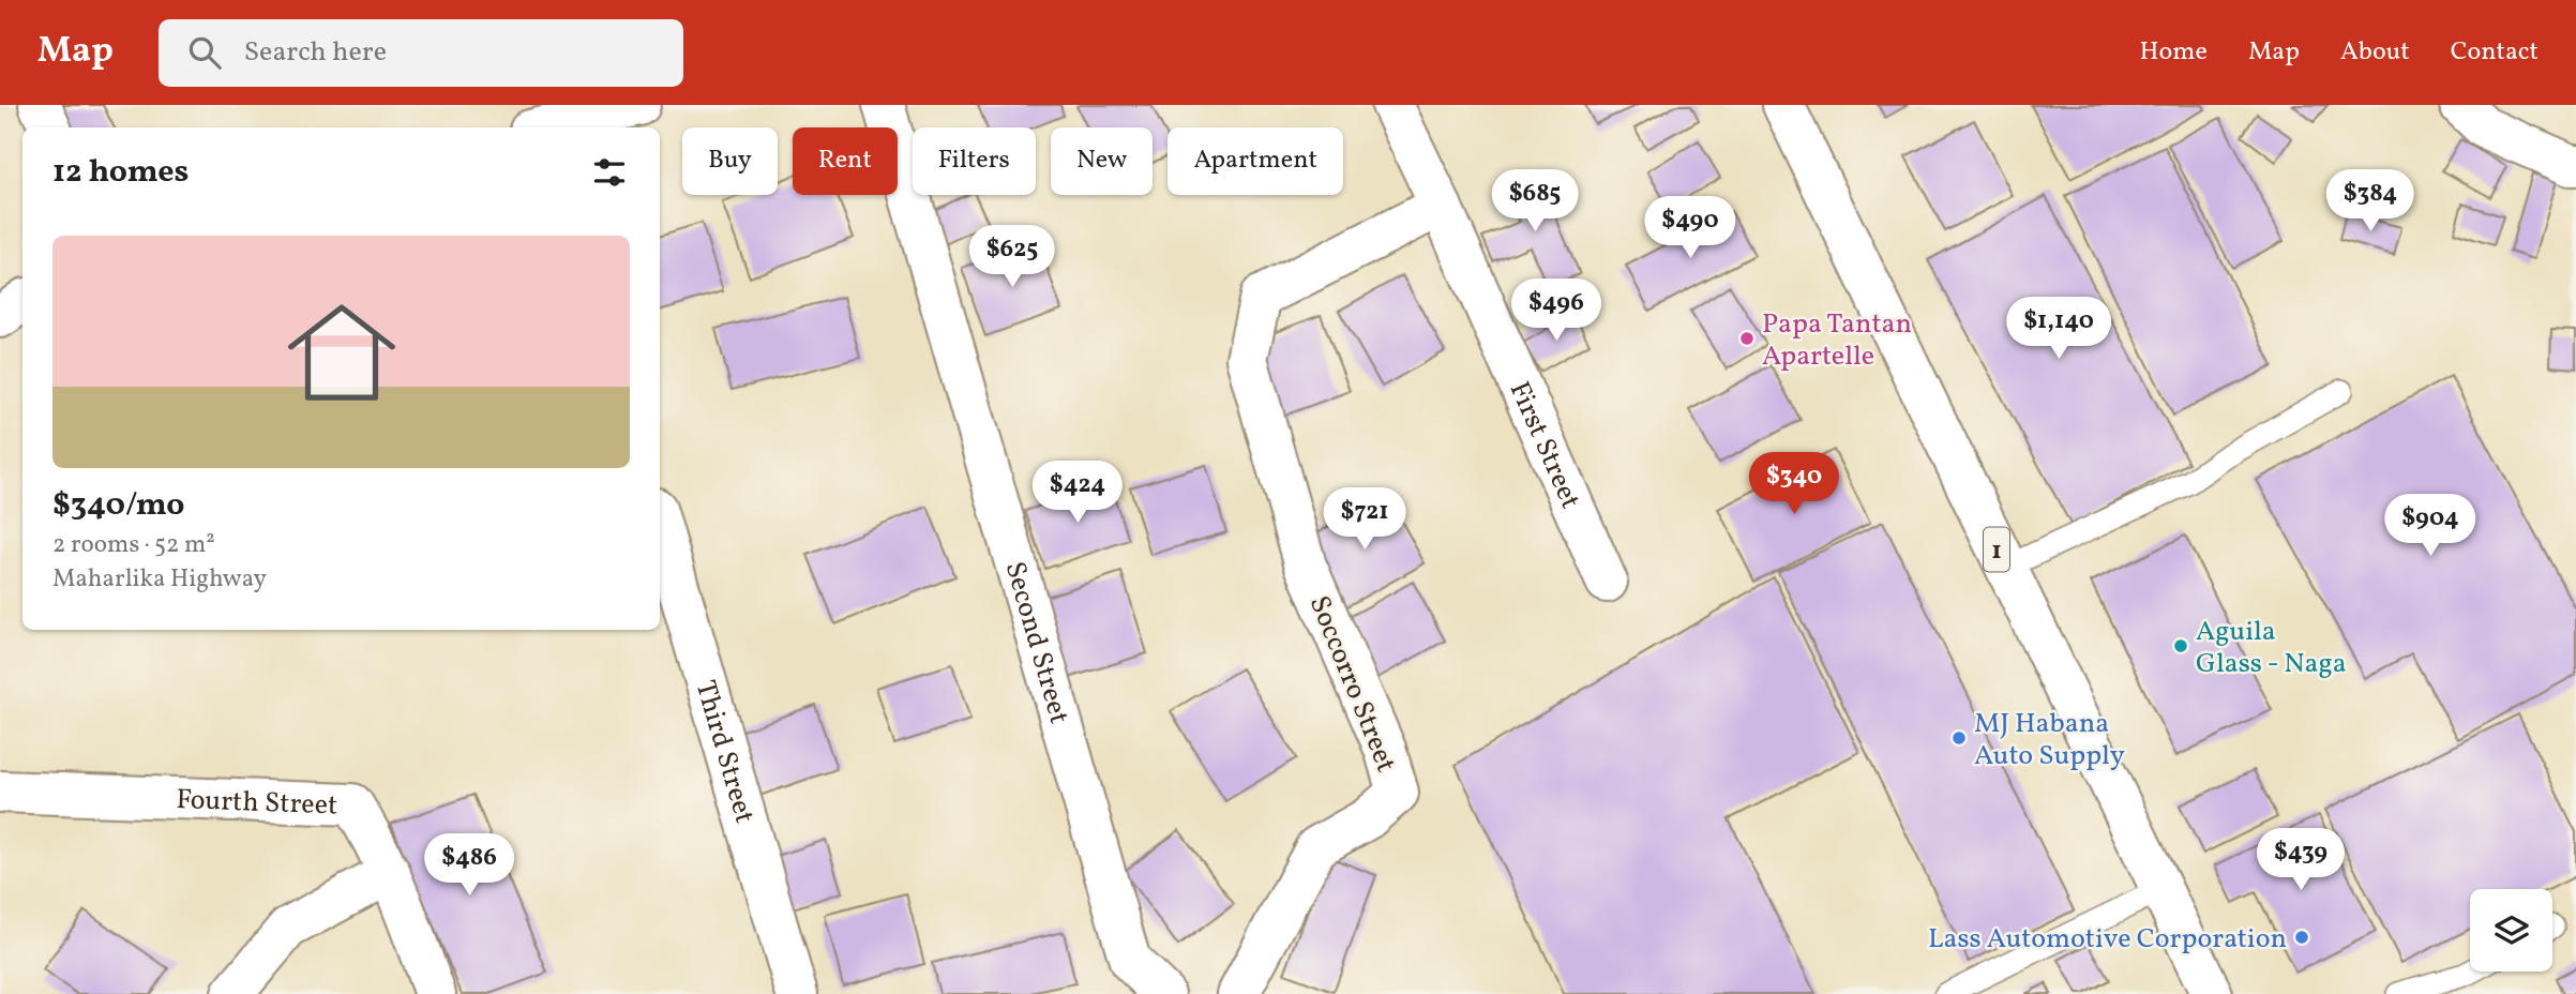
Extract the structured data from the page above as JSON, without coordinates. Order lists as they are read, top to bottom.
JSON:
{
  "streets": {
    "street": [
      "First Street",
      "1",
      "Second Street",
      "Soccorro Street",
      "Third Street",
      "Fourth Street"
    ]
  },
  "crossings": [
    ["First Street", "Soccorro Street"]
  ],
  "places": [
    "Papa Tantan Apartelle",
    "Aguila Glass - Naga",
    "MJ Habana Auto Supply",
    "Lass Automotive Corporation"
  ],
  "page": {
    "header": "Map",
    "search": "Search here",
    "nav": [
      "Home",
      "Map",
      "About",
      "Contact"
    ],
    "chip": [
      "Buy",
      "Rent",
      "Filters",
      "New",
      "Apartment"
    ],
    "heading": "12 homes",
    "price": [
      "$685",
      "$384",
      "$490",
      "$625",
      "$496",
      "$1,140",
      "$340",
      "$424",
      "$721",
      "$904",
      "$439",
      "$486"
    ],
    "list": [
      {
        "name": "$340/mo",
        "note": "2 rooms · 52 m² · Maharlika Highway"
      }
    ]
  }
}
